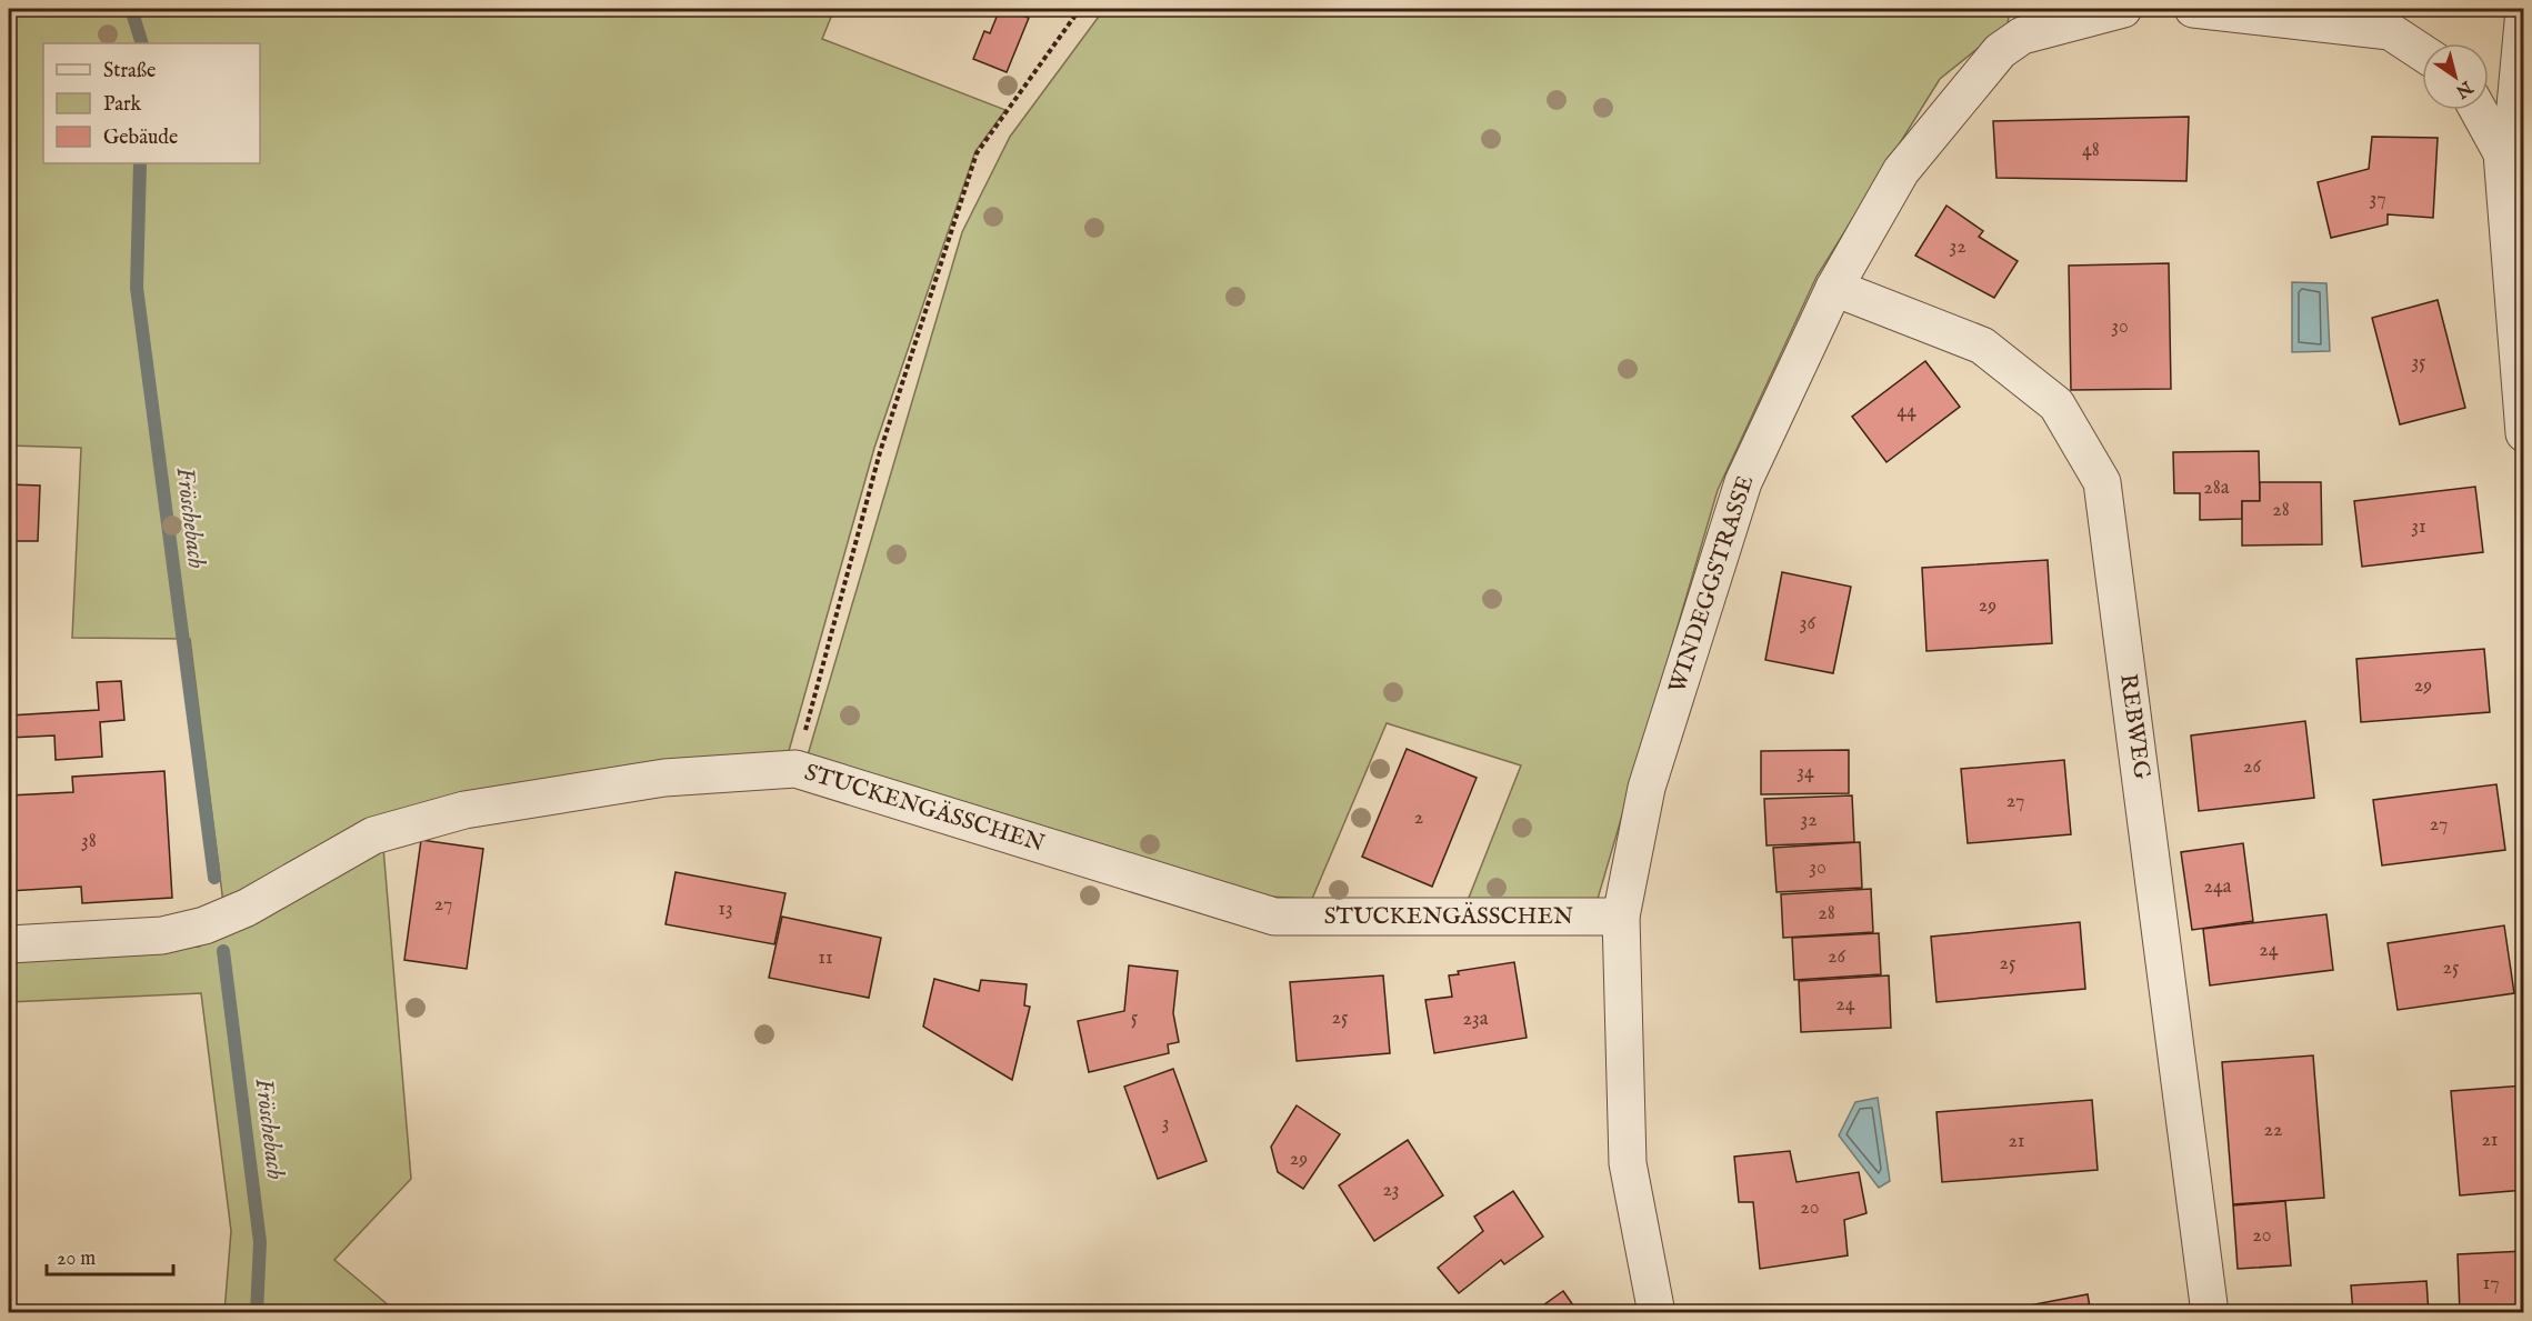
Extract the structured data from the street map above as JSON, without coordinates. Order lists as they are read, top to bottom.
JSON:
{
  "streets": {
    "street": ["WINDEGGSTRASSE", "REBWEG", "STUCKENGÄSSCHEN"]
  },
  "crossings": [
    ["WINDEGGSTRASSE", "REBWEG"],
    ["WINDEGGSTRASSE", "STUCKENGÄSSCHEN"]
  ],
  "water": ["Fröschebach"],
  "house_numbers": [
    "48",
    "37",
    "32",
    "30",
    "35",
    "44",
    "28a",
    "28",
    "31",
    "29",
    "36",
    "29",
    "26",
    "34",
    "27",
    "2",
    "32",
    "27",
    "38",
    "30",
    "24a",
    "27",
    "13",
    "28",
    "24",
    "26",
    "11",
    "25",
    "25",
    "24",
    "5",
    "25",
    "23a",
    "3",
    "22",
    "21",
    "21",
    "29",
    "23",
    "20",
    "20",
    "17"
  ],
  "legend": ["Straße", "Park", "Gebäude"],
  "scale_bar": "20 m",
  "north": "bottom right"
}
